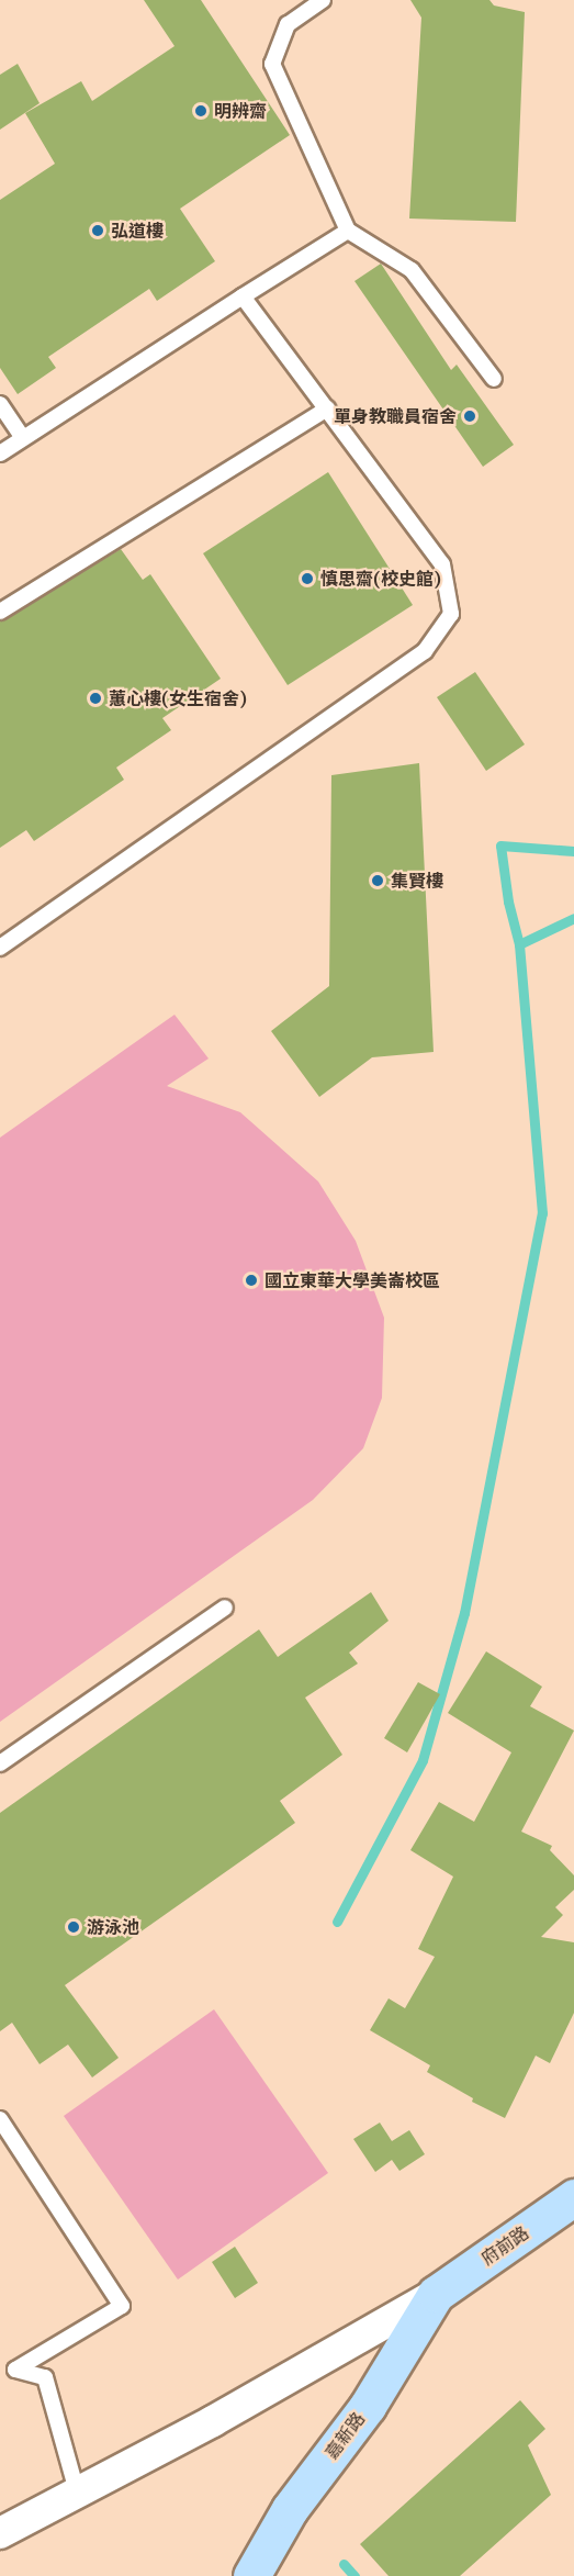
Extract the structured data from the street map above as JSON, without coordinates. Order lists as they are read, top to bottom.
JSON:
{
  "streets": {
    "main road": ["府前路", "嘉新路"]
  },
  "crossings": [
    ["府前路", "嘉新路"]
  ],
  "places": [
    "明辨齋",
    "弘道樓",
    "單身教職員宿舍",
    "慎思齋(校史館)",
    "蕙心樓(女生宿舍)",
    "集賢樓",
    "國立東華大學美崙校區",
    "游泳池"
  ]
}
